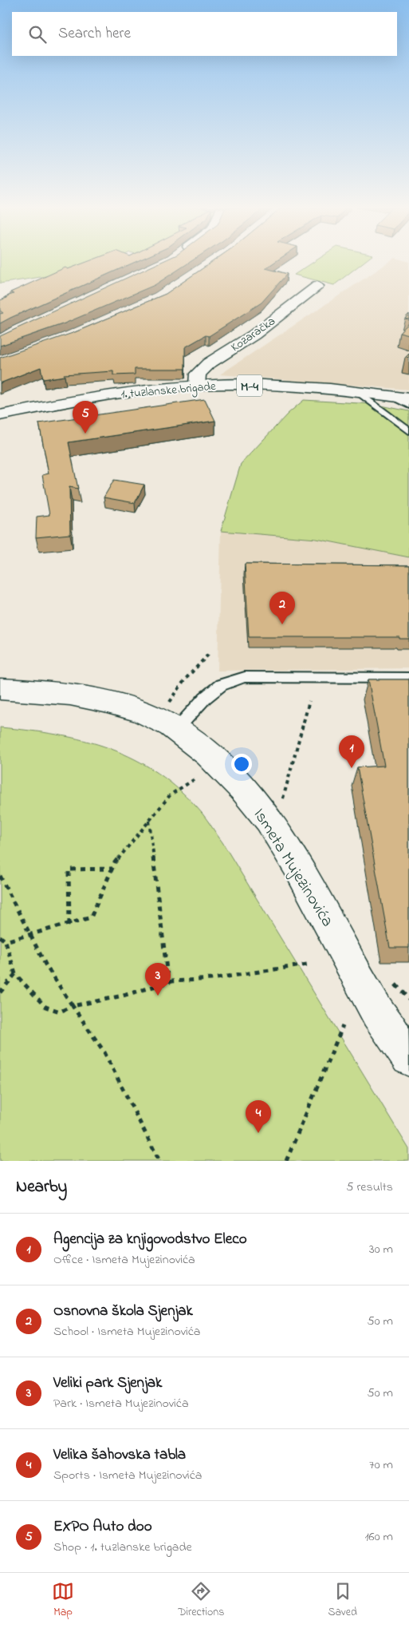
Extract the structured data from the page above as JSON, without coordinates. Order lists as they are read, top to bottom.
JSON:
{
  "streets": {
    "street": [
      "Kozaračka",
      "M-4",
      "1. tuzlanske brigade",
      "Ismeta Mujezinovića"
    ]
  },
  "crossings": [
    ["Kozaračka", "1. tuzlanske brigade"]
  ],
  "page": {
    "search": "Search here",
    "pins": [
      "5",
      "2",
      "1",
      "3",
      "4"
    ],
    "heading": ["Nearby", "5 results"],
    "list": [
      {
        "mark": "1",
        "name": "Agencija za knjigovodstvo Eleco",
        "note": "Office · Ismeta Mujezinovića",
        "value": "30 m"
      },
      {
        "mark": "2",
        "name": "Osnovna škola Sjenjak",
        "note": "School · Ismeta Mujezinovića",
        "value": "50 m"
      },
      {
        "mark": "3",
        "name": "Veliki park Sjenjak",
        "note": "Park · Ismeta Mujezinovića",
        "value": "50 m"
      },
      {
        "mark": "4",
        "name": "Velika šahovska tabla",
        "note": "Sports · Ismeta Mujezinovića",
        "value": "70 m"
      },
      {
        "mark": "5",
        "name": "EXPO Auto doo",
        "note": "Shop · 1. tuzlanske brigade",
        "value": "160 m"
      }
    ],
    "nav": ["Map", "Directions", "Saved"]
  }
}
